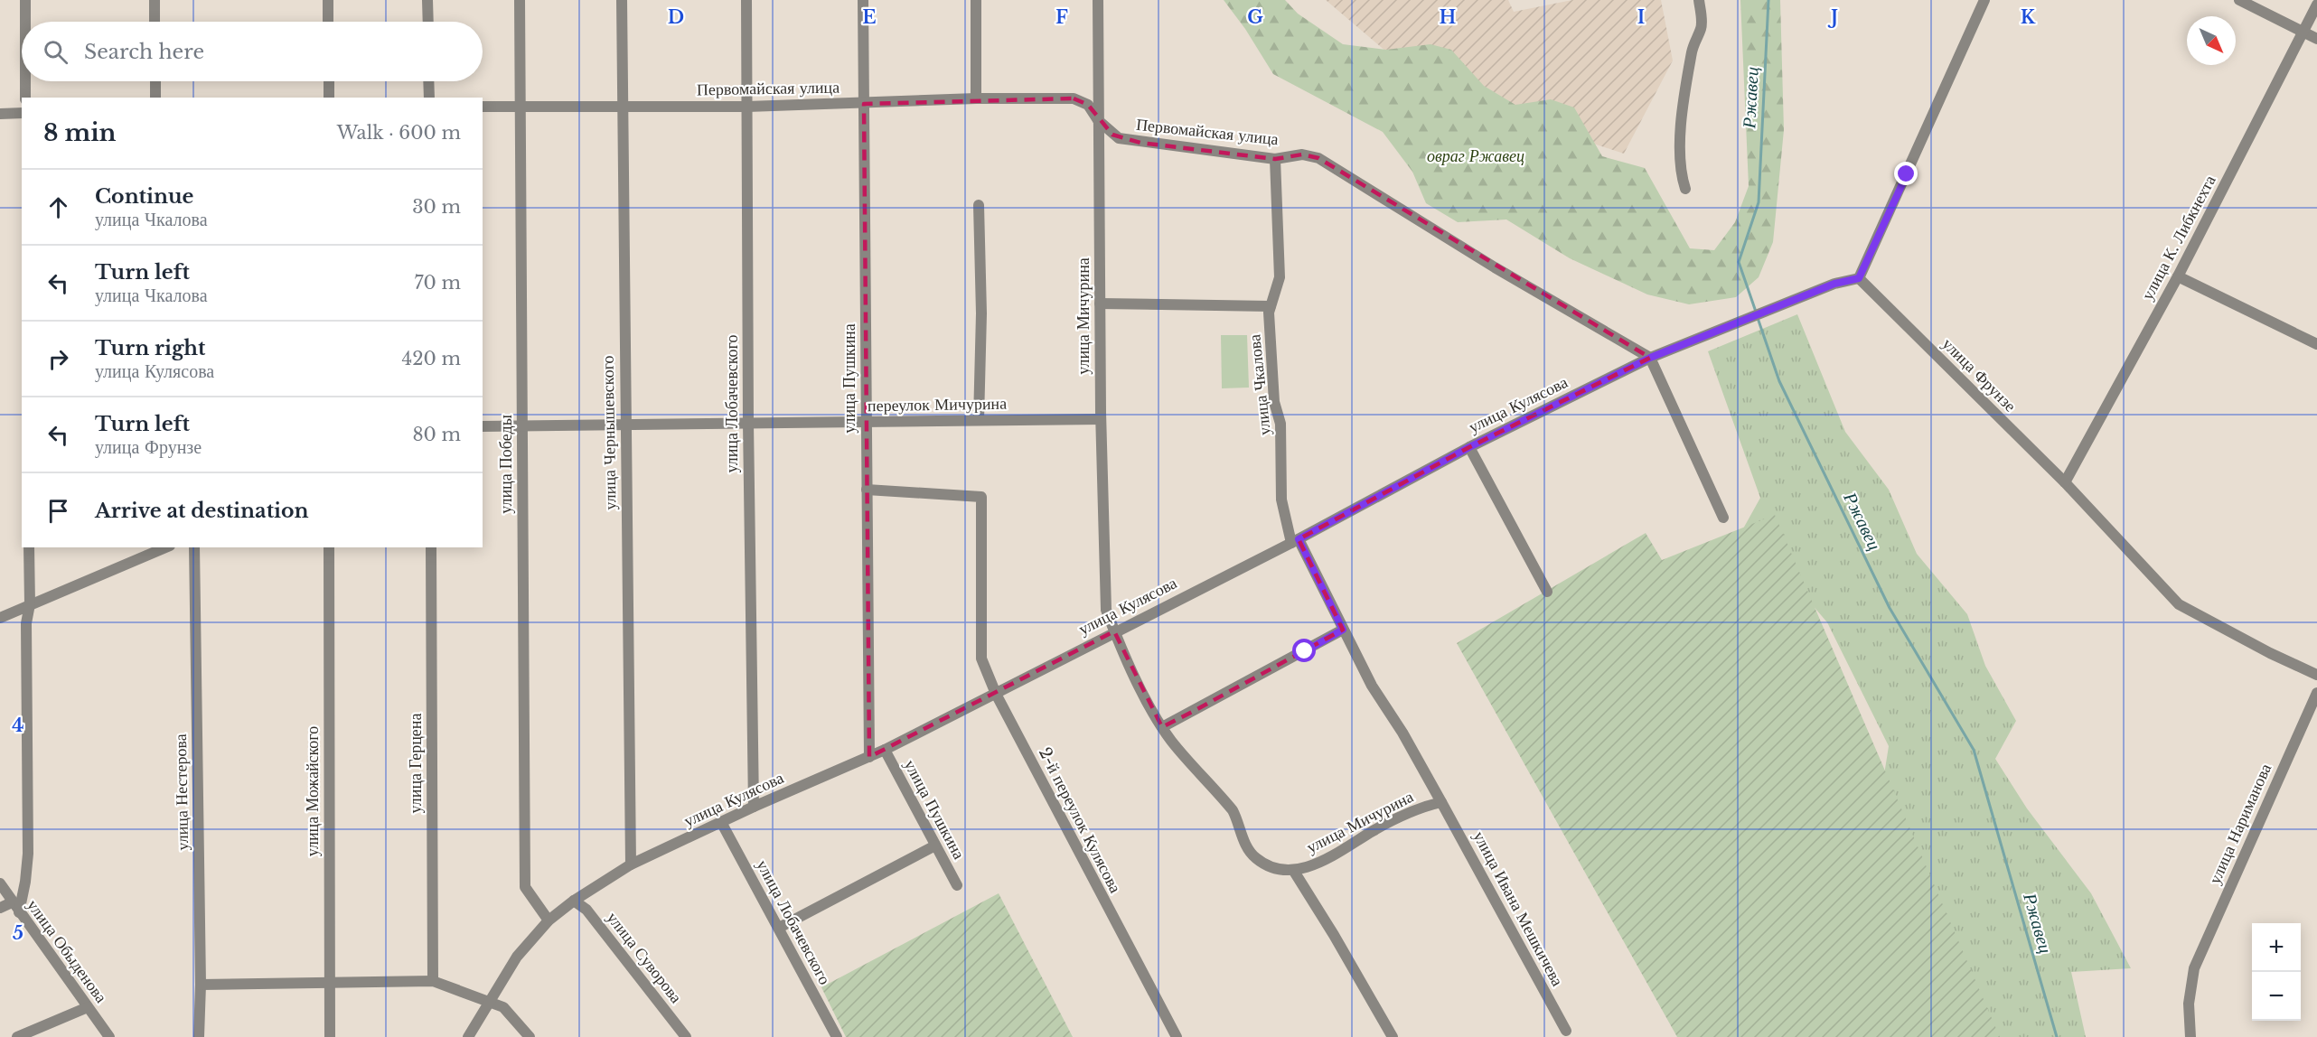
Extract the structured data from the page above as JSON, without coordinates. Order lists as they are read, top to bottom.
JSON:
{
  "streets": {
    "street": [
      "Первомайская улица",
      "улица К. Либкнехта",
      "улица Мичурина",
      "улица Фрунзе",
      "улица Пушкина",
      "улица Чкалова",
      "улица Лобачевского",
      "переулок Мичурина",
      "улица Кулясова",
      "улица Чернышевского",
      "улица Победы",
      "улица Герцена",
      "улица Можайского",
      "улица Нестерова",
      "2-й переулок Кулясова",
      "улица Нариманова",
      "улица Ивана Мешкичева",
      "улица Обыденова",
      "улица Суворова"
    ]
  },
  "crossings": [
    ["Первомайская улица", "улица Мичурина"],
    ["Первомайская улица", "улица Пушкина"],
    ["Первомайская улица", "улица Чкалова"],
    ["Первомайская улица", "улица Лобачевского"],
    ["Первомайская улица", "улица Кулясова"],
    ["Первомайская улица", "улица Чернышевского"],
    ["Первомайская улица", "улица Победы"],
    ["улица К. Либкнехта", "улица Фрунзе"],
    ["улица Мичурина", "улица Чкалова"],
    ["улица Мичурина", "переулок Мичурина"],
    ["улица Мичурина", "улица Кулясова"],
    ["улица Мичурина", "улица Ивана Мешкичева"],
    ["улица Фрунзе", "улица Кулясова"],
    ["улица Пушкина", "переулок Мичурина"],
    ["улица Пушкина", "улица Кулясова"],
    ["улица Пушкина", "2-й переулок Кулясова"],
    ["улица Чкалова", "улица Кулясова"],
    ["улица Чкалова", "улица Ивана Мешкичева"],
    ["улица Лобачевского", "переулок Мичурина"],
    ["улица Лобачевского", "улица Кулясова"],
    ["переулок Мичурина", "улица Чернышевского"],
    ["переулок Мичурина", "улица Победы"],
    ["улица Кулясова", "улица Чернышевского"],
    ["улица Кулясова", "улица Победы"],
    ["улица Кулясова", "2-й переулок Кулясова"],
    ["улица Кулясова", "улица Суворова"]
  ],
  "water": ["Ржавец"],
  "parks": ["овраг Ржавец"],
  "north": "bottom right",
  "page": {
    "search": "Search here",
    "heading": ["8 min", "Walk · 600 m"],
    "list": [
      ["Continue", "улица Чкалова", "30 m"],
      ["Turn left", "улица Чкалова", "70 m"],
      ["Turn right", "улица Кулясова", "420 m"],
      ["Turn left", "улица Фрунзе", "80 m"],
      "Arrive at destination"
    ],
    "map_buttons": ["+", "−"]
  },
  "grid": {
    "columns": [
      "D",
      "E",
      "F",
      "G",
      "H",
      "I",
      "J",
      "K"
    ],
    "rows": ["4", "5"]
  }
}
